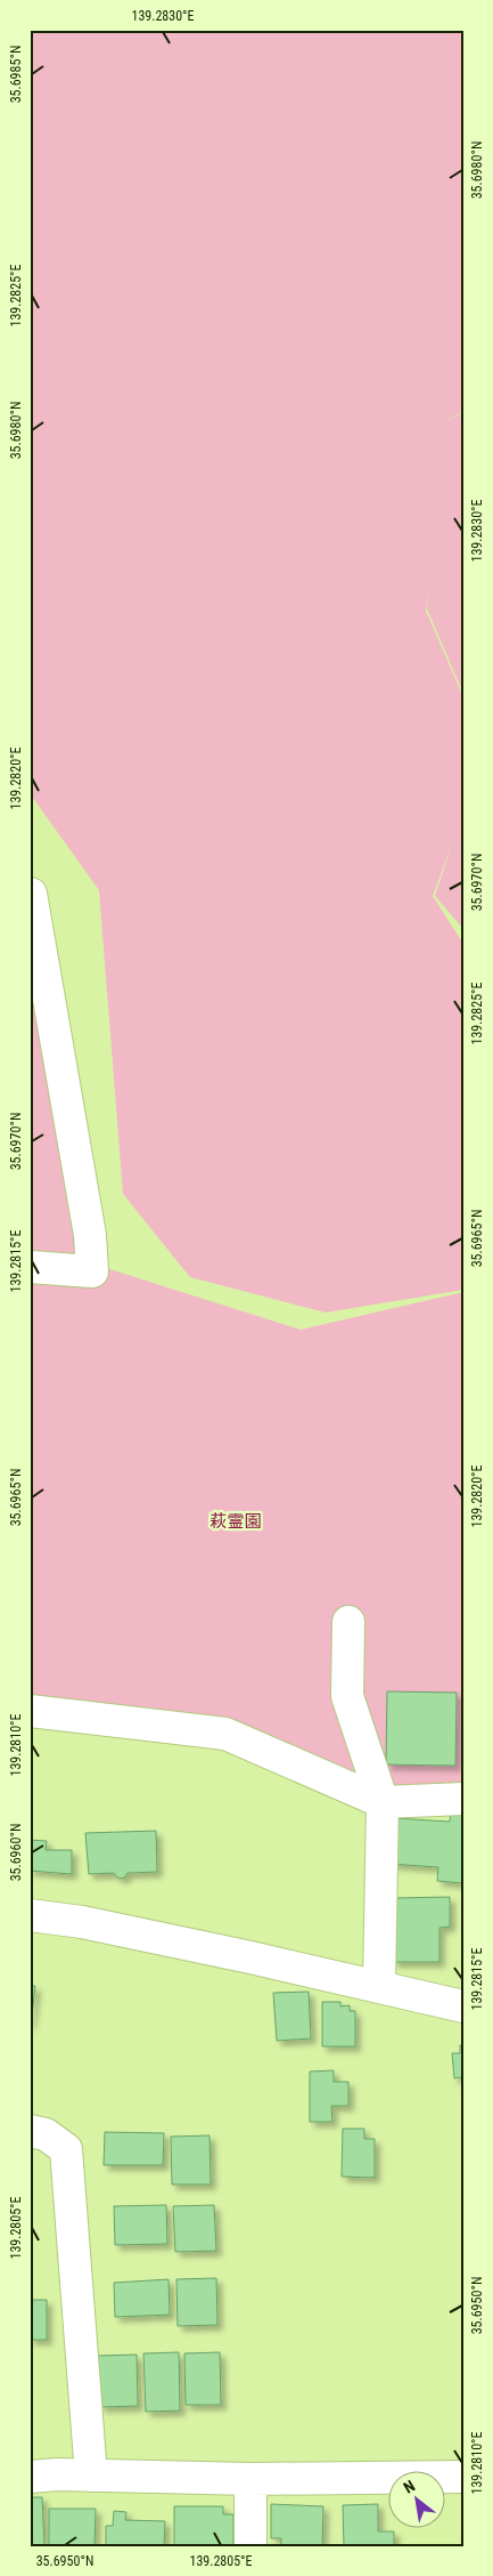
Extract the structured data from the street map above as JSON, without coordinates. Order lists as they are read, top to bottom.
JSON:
{
  "parks": ["萩霊園"],
  "north": "top left",
  "coordinates": [
    "139.2830°E",
    "35.6985°N",
    "35.6980°N",
    "139.2825°E",
    "139.2820°E",
    "35.6970°N",
    "35.6965°N",
    "139.2815°E",
    "139.2810°E",
    "35.6960°N",
    "139.2805°E",
    "35.6950°N"
  ]
}
